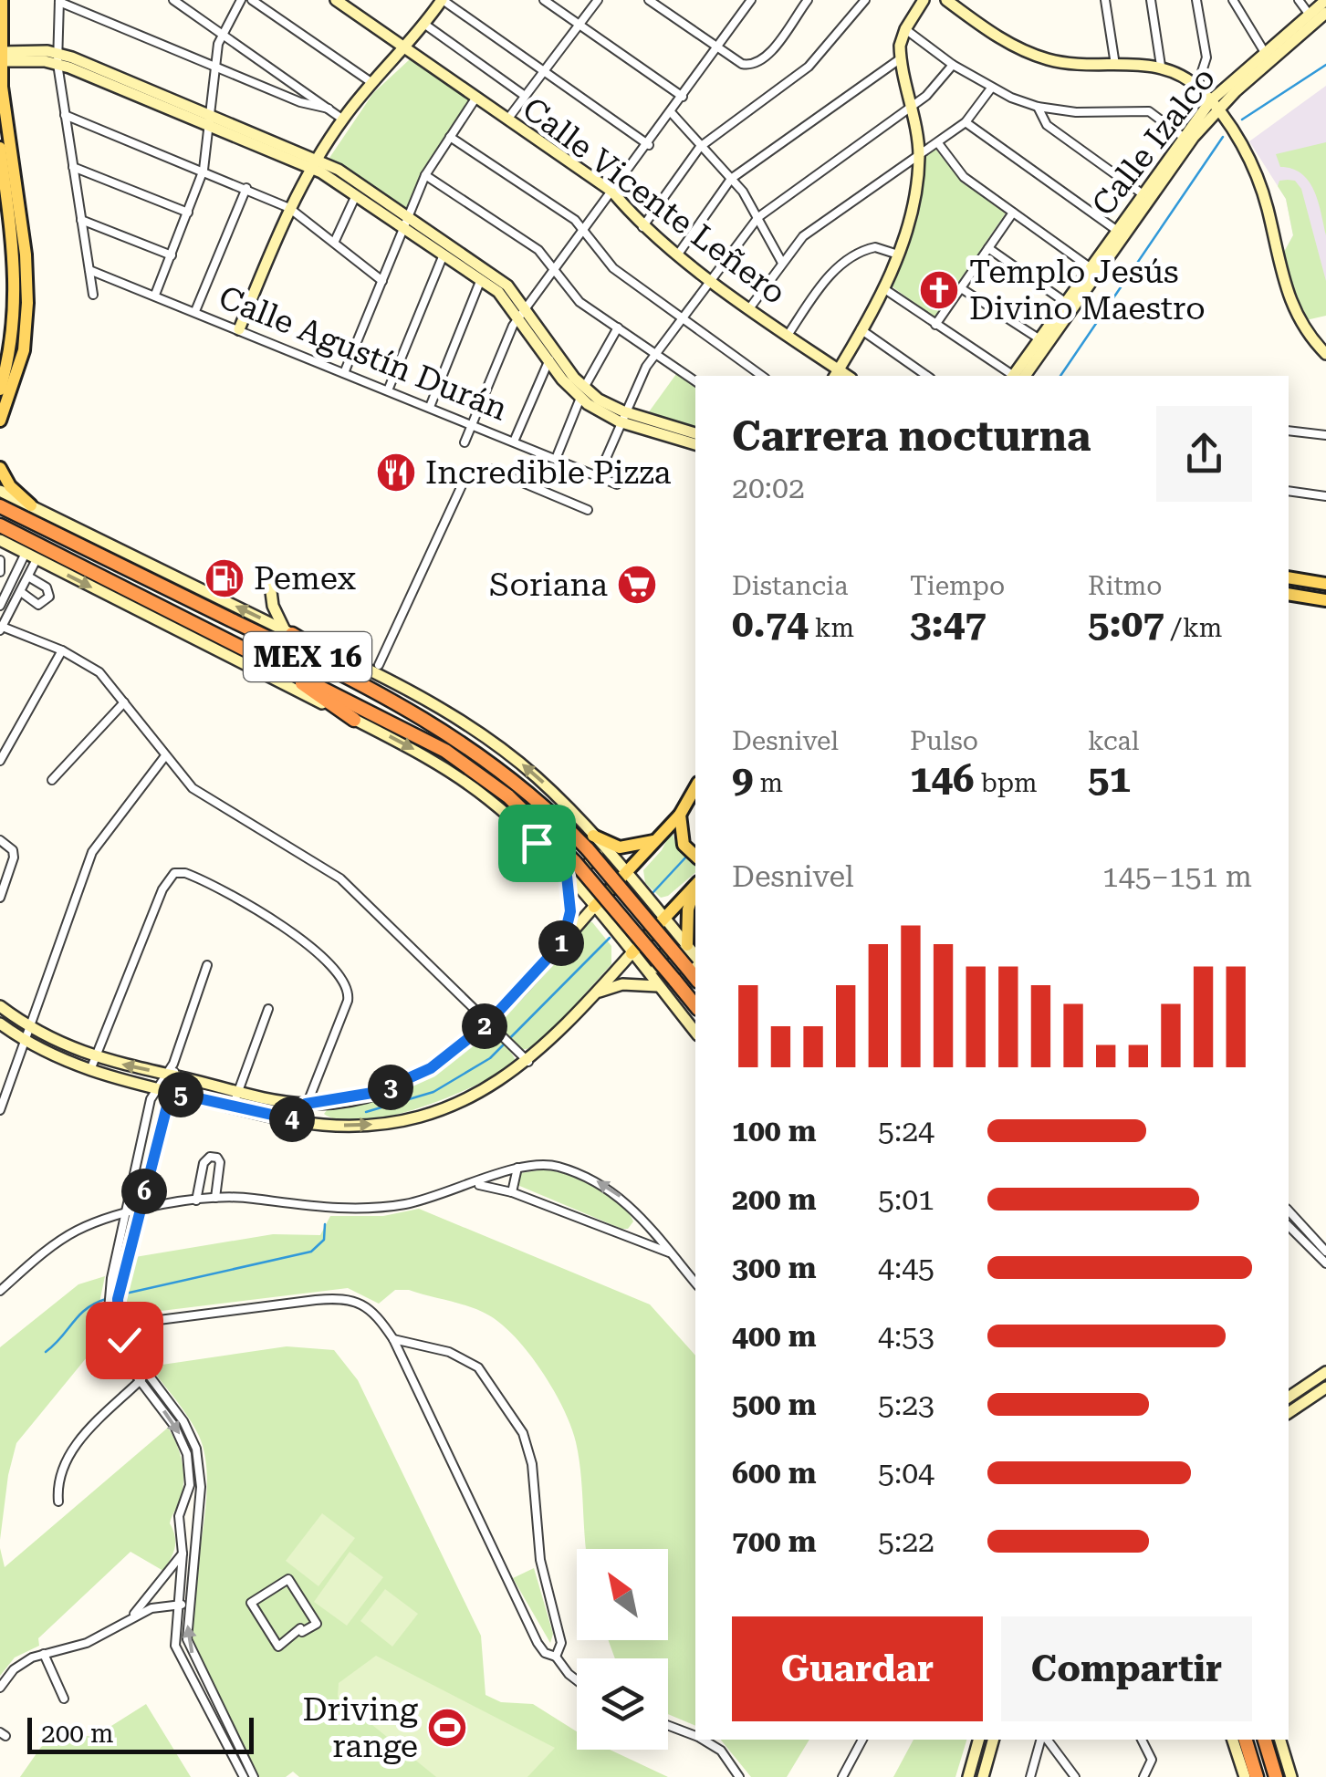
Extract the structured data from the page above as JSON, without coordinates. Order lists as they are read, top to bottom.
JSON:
{
  "streets": {
    "highway": ["MEX 16"],
    "main road": ["Calle Izalco", "Calle Vicente Leñero"],
    "street": ["Calle Agustín Durán"]
  },
  "places": {
    "church": ["Templo Jesús Divino Maestro"],
    "restaurant": ["Incredible Pizza"],
    "fuel station": ["Pemex"],
    "supermarket": ["Soriana"],
    "sports": ["Driving range"]
  },
  "scale_bar": "200 m",
  "north": "top left",
  "page": {
    "heading": ["Carrera nocturna", "20:02"],
    "stats": [
      ["Distancia", "0.74 km"],
      ["Tiempo", "3:47"],
      ["Ritmo", "5:07 /km"],
      ["Desnivel", "9 m"],
      ["Pulso", "146 bpm"],
      ["kcal", "51"]
    ],
    "chart": ["Desnivel", "145–151 m"],
    "pins": [
      "1",
      "2",
      "3",
      "5",
      "4",
      "6"
    ],
    "list": [
      {
        "name": "100 m",
        "note": "5:24"
      },
      {
        "name": "200 m",
        "note": "5:01"
      },
      {
        "name": "300 m",
        "note": "4:45"
      },
      {
        "name": "400 m",
        "note": "4:53"
      },
      {
        "name": "500 m",
        "note": "5:23"
      },
      {
        "name": "600 m",
        "note": "5:04"
      },
      {
        "name": "700 m",
        "note": "5:22"
      }
    ],
    "buttons": ["Guardar", "Compartir"],
    "scale": "200 m"
  }
}
